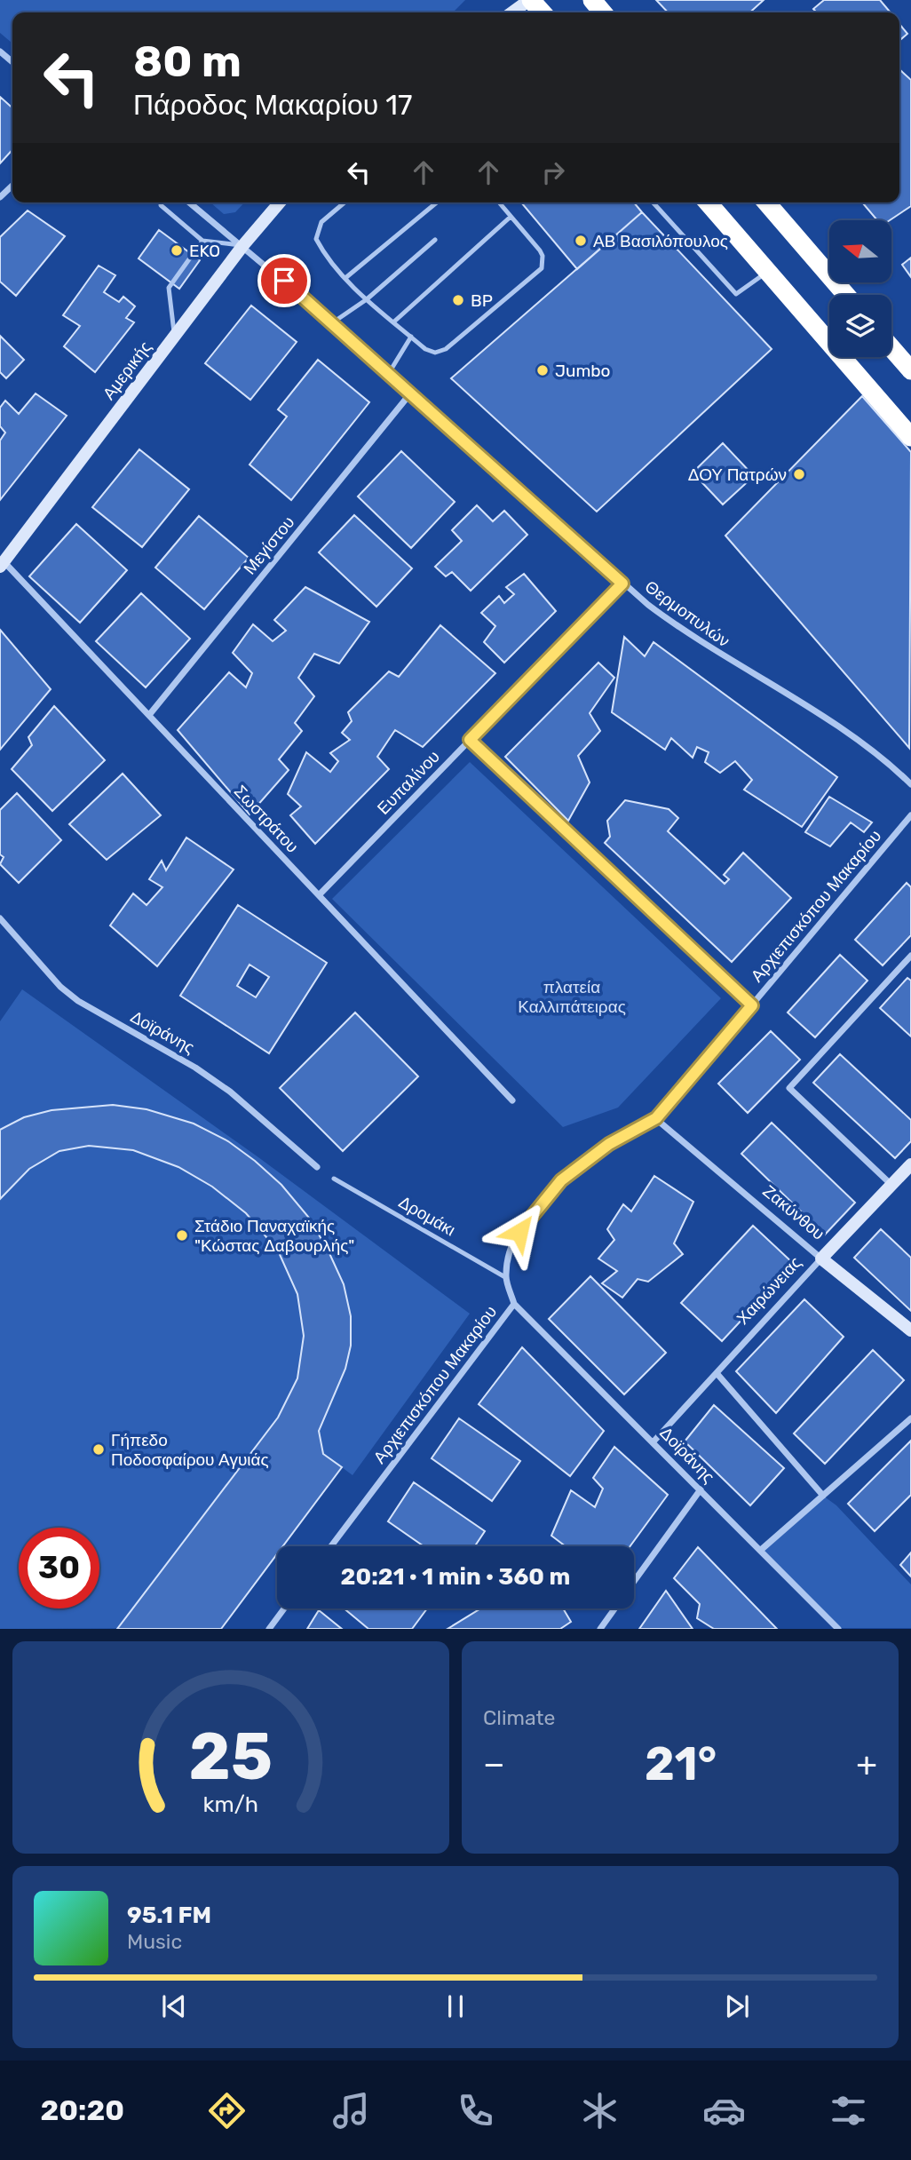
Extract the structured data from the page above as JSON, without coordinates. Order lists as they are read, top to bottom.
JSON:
{
  "streets": {
    "street": [
      "Αμερικής",
      "Μεγίστου",
      "Θερμοπυλών",
      "Ευπαλίνου",
      "Σωστράτου",
      "Αρχιεπισκόπου Μακαρίου",
      "Δοϊράνης",
      "Ζακύνθου",
      "Χαιρώνειας"
    ],
    "lane": ["Δρομάκι"]
  },
  "crossings": [
    ["Αμερικής", "Θερμοπυλών"],
    ["Αμερικής", "Σωστράτου"],
    ["Μεγίστου", "Θερμοπυλών"],
    ["Μεγίστου", "Σωστράτου"],
    ["Θερμοπυλών", "Ευπαλίνου"],
    ["Ευπαλίνου", "Σωστράτου"],
    ["Αρχιεπισκόπου Μακαρίου", "Δοϊράνης"],
    ["Αρχιεπισκόπου Μακαρίου", "Ζακύνθου"],
    ["Αρχιεπισκόπου Μακαρίου", "Δρομάκι"],
    ["Δοϊράνης", "Χαιρώνειας"],
    ["Ζακύνθου", "Χαιρώνειας"]
  ],
  "parks": ["πλατεία Καλλιπάτειρας"],
  "places": [
    "ΑΒ Βασιλόπουλος",
    "EKO",
    "BP",
    "Jumbo",
    "ΔΟΥ Πατρών",
    "Στάδιο Παναχαϊκής \"Κώστας Δαβουρλής\"",
    "Γήπεδο Ποδοσφαίρου Αγυιάς"
  ],
  "north": "left",
  "page": {
    "turn": ["80 m", "Πάροδος Μακαρίου 17"],
    "limit": "30",
    "trip": "20:21 · 1 min · 360 m",
    "tile": "Climate",
    "heat": ["−", "21°", "+"],
    "song": ["95.1 FM", "Music"],
    "tabs": "20:20",
    "gauge": ["25", "km/h"]
  }
}
